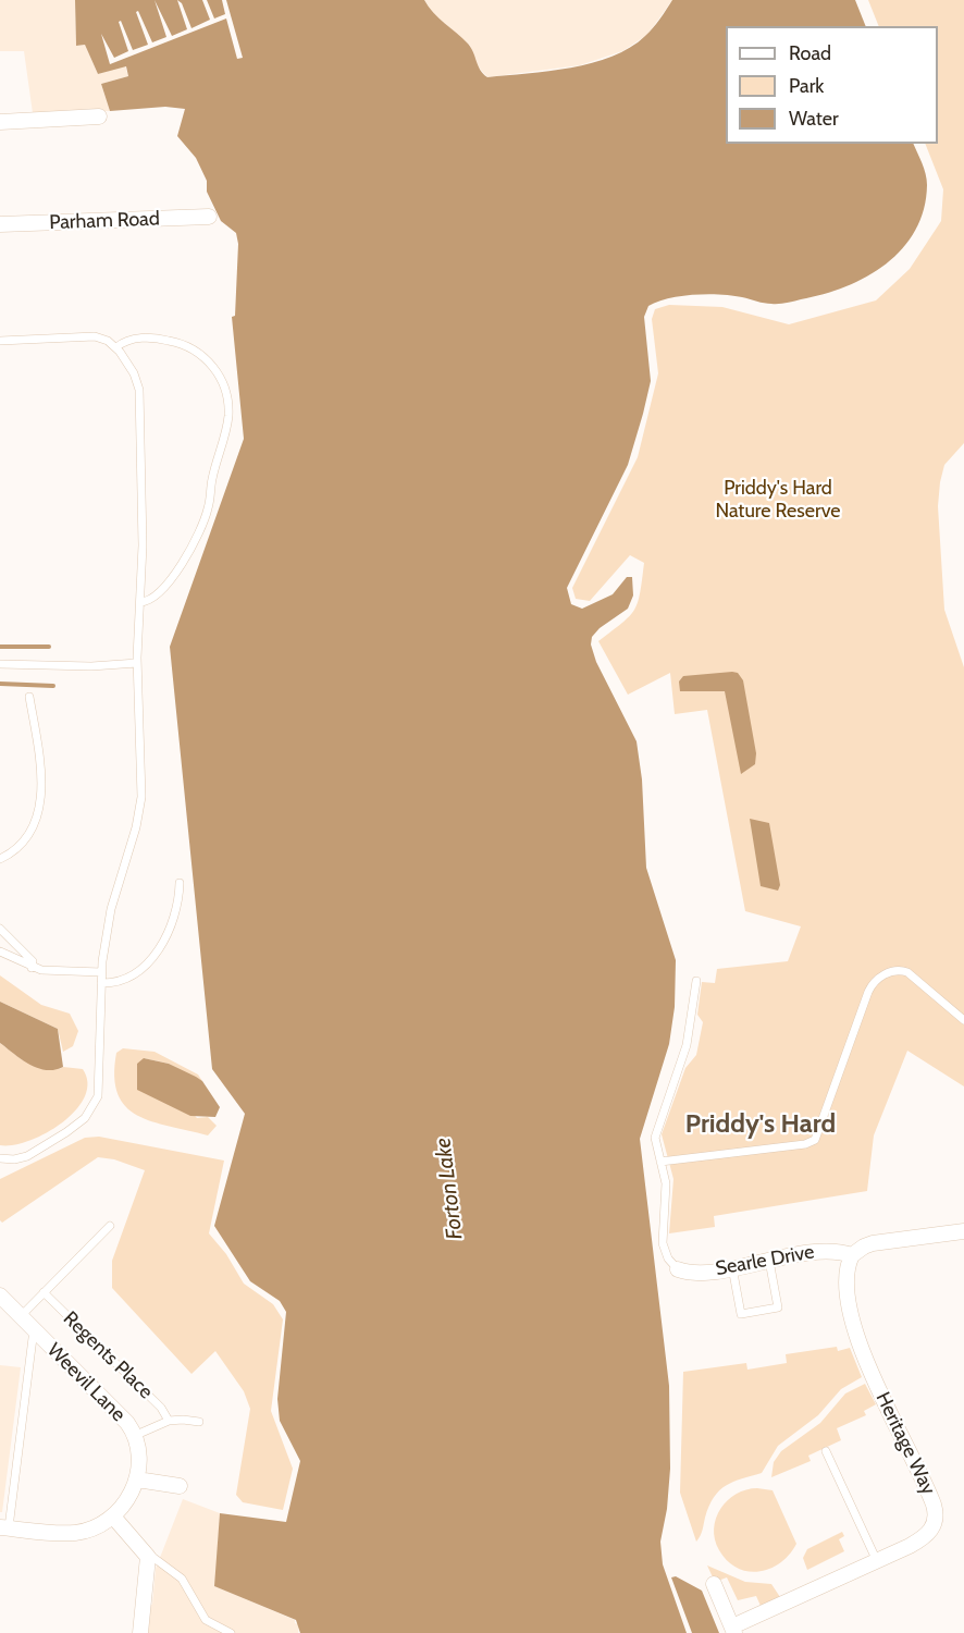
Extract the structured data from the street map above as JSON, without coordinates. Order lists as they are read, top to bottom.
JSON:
{
  "streets": {
    "street": [
      "Parham Road",
      "Searle Drive",
      "Weevil Lane",
      "Heritage Way"
    ],
    "lane": ["Regents Place"]
  },
  "crossings": [
    ["Searle Drive", "Heritage Way"],
    ["Regents Place", "Weevil Lane"]
  ],
  "districts": ["Priddy's Hard"],
  "water": ["Forton Lake"],
  "parks": ["Priddy's Hard Nature Reserve"],
  "legend": ["Road", "Park", "Water"]
}
